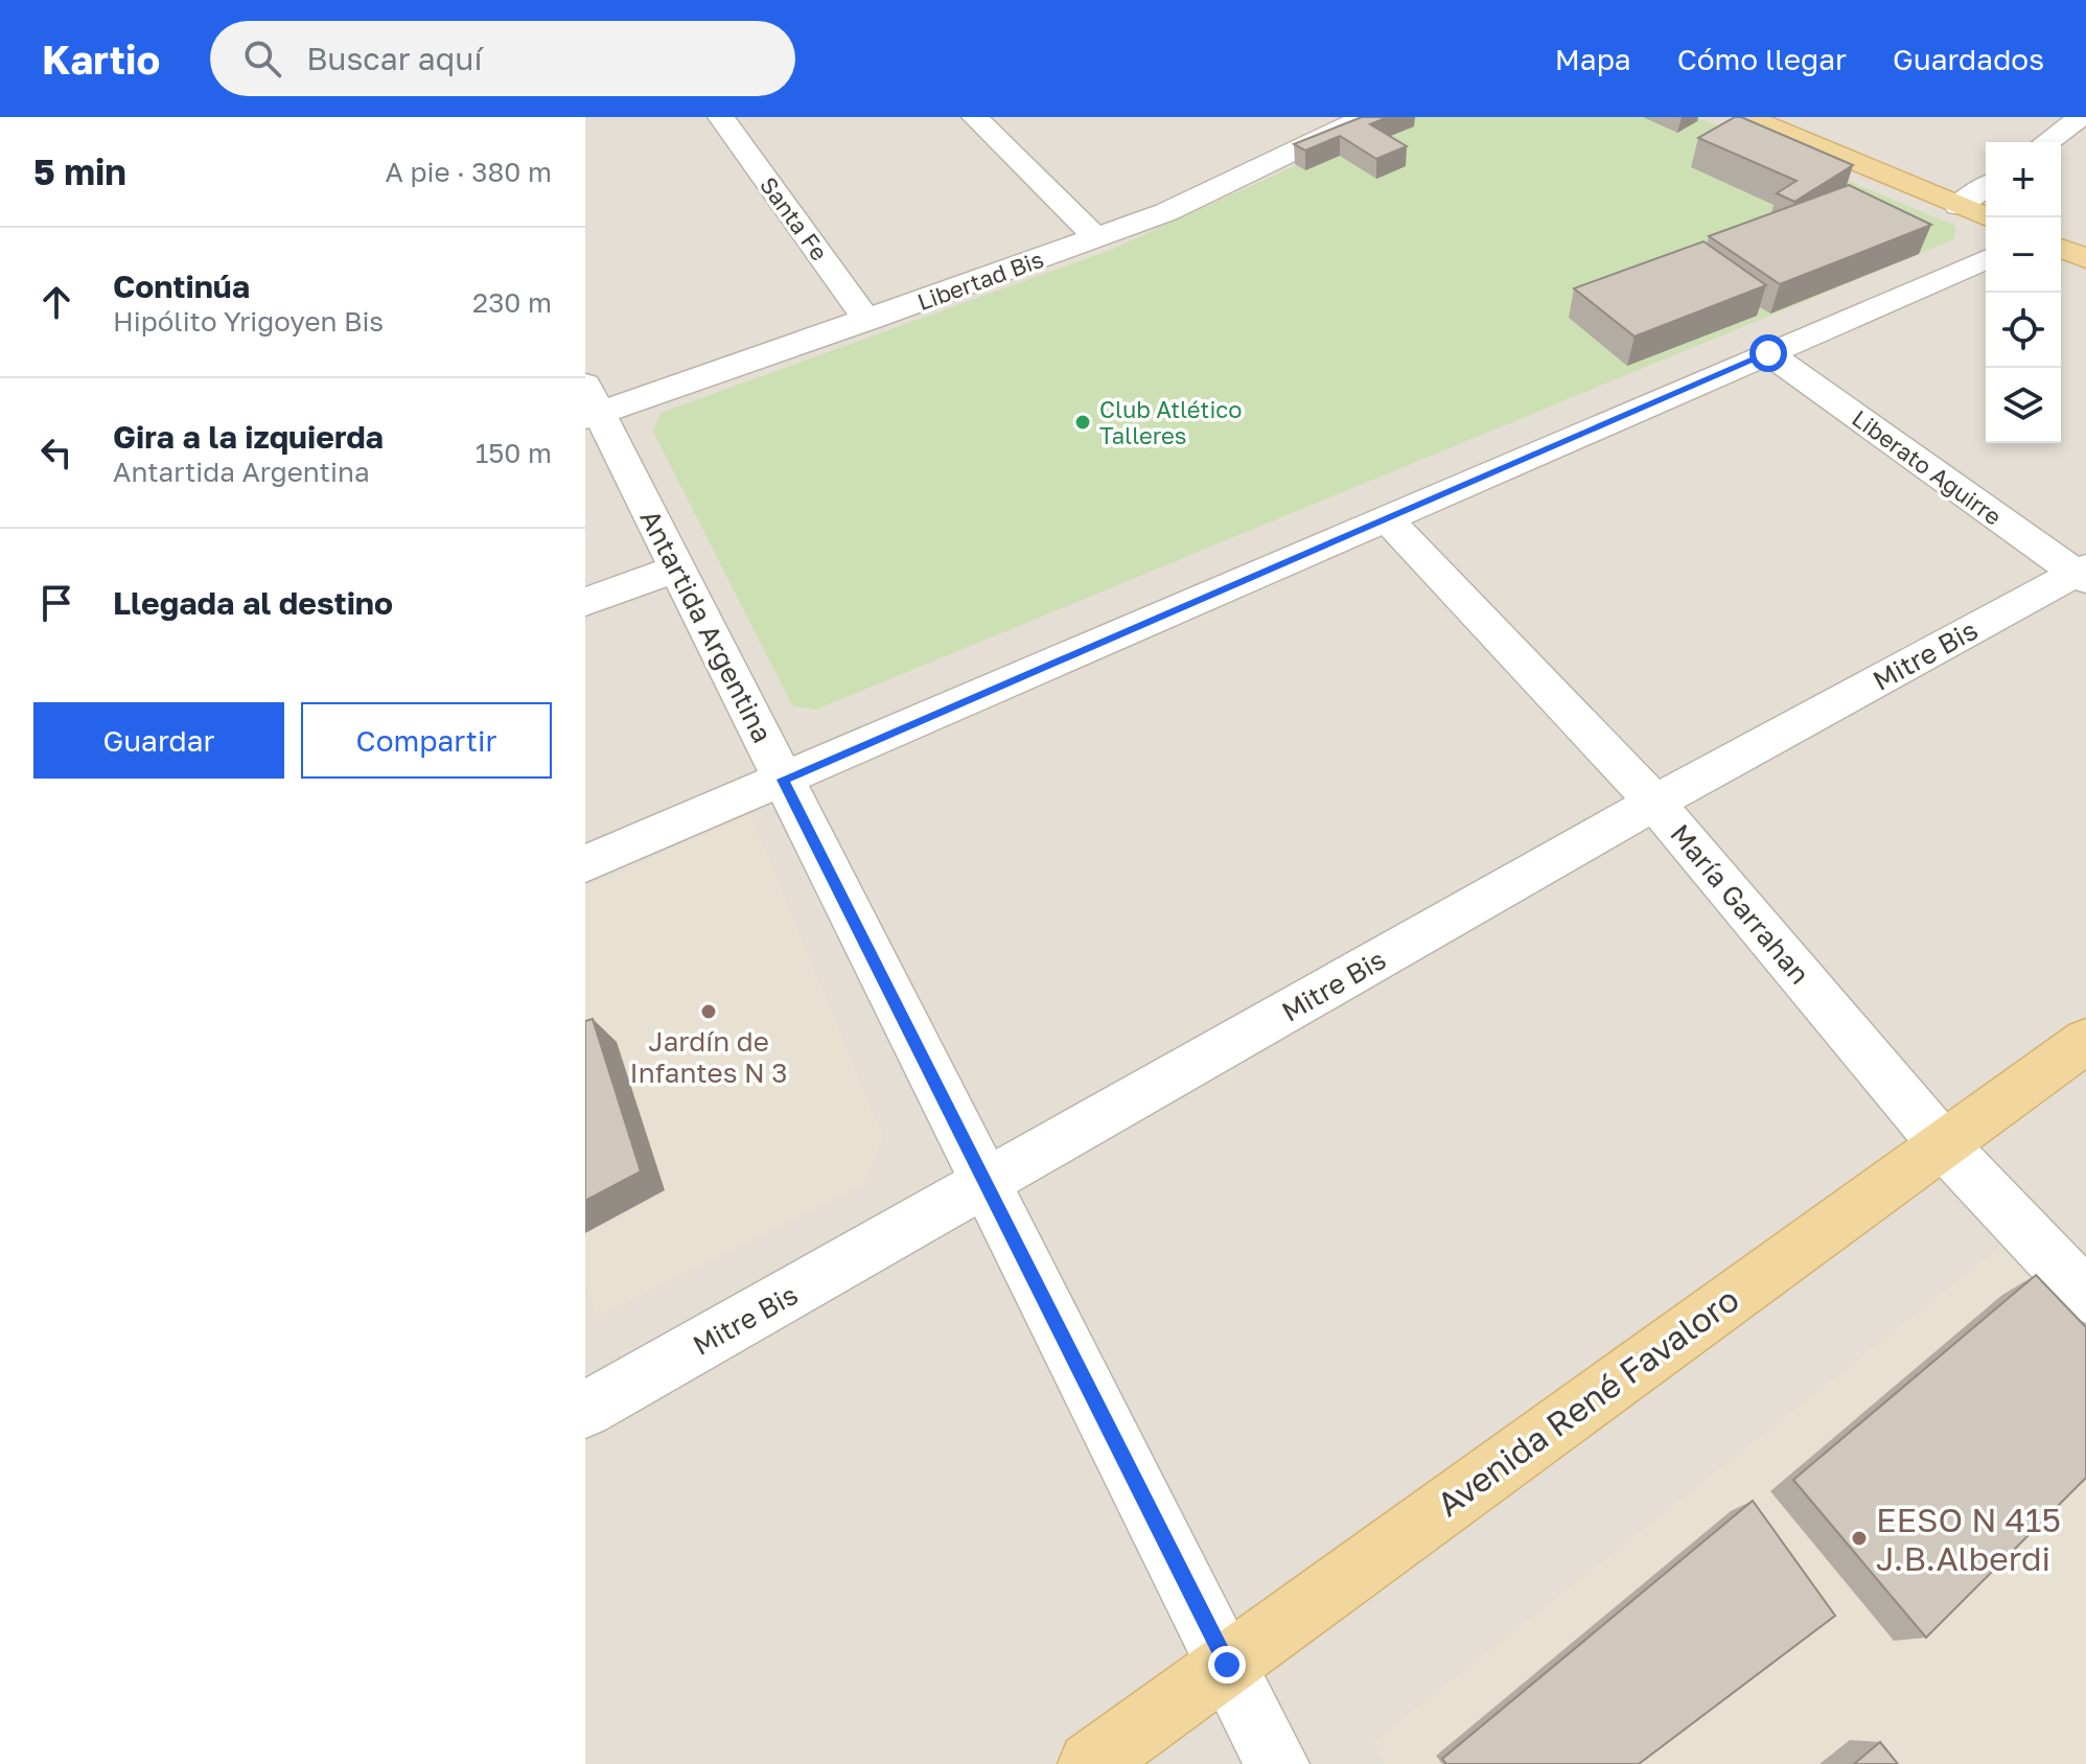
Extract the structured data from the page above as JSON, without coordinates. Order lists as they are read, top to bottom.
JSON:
{
  "streets": {
    "main road": ["Avenida René Favaloro"],
    "street": [
      "Santa Fe",
      "Libertad Bis",
      "Liberato Aguirre",
      "Antartida Argentina",
      "Mitre Bis",
      "María Garrahan"
    ]
  },
  "crossings": [
    ["Santa Fe", "Libertad Bis"],
    ["Libertad Bis", "Antartida Argentina"],
    ["Liberato Aguirre", "Mitre Bis"],
    ["Antartida Argentina", "Mitre Bis"],
    ["Antartida Argentina", "Avenida René Favaloro"],
    ["Mitre Bis", "María Garrahan"],
    ["María Garrahan", "Avenida René Favaloro"]
  ],
  "places": ["Club Atlético Talleres", "Jardín de Infantes N 3", "EESO N 415 J.B.Alberdi"],
  "page": {
    "header": "Kartio",
    "search": "Buscar aquí",
    "nav": ["Mapa", "Cómo llegar", "Guardados"],
    "heading": ["5 min", "A pie · 380 m"],
    "map_buttons": ["+", "−"],
    "list": [
      ["Continúa", "Hipólito Yrigoyen Bis", "230 m"],
      ["Gira a la izquierda", "Antartida Argentina", "150 m"],
      "Llegada al destino"
    ],
    "buttons": ["Guardar", "Compartir"]
  }
}
